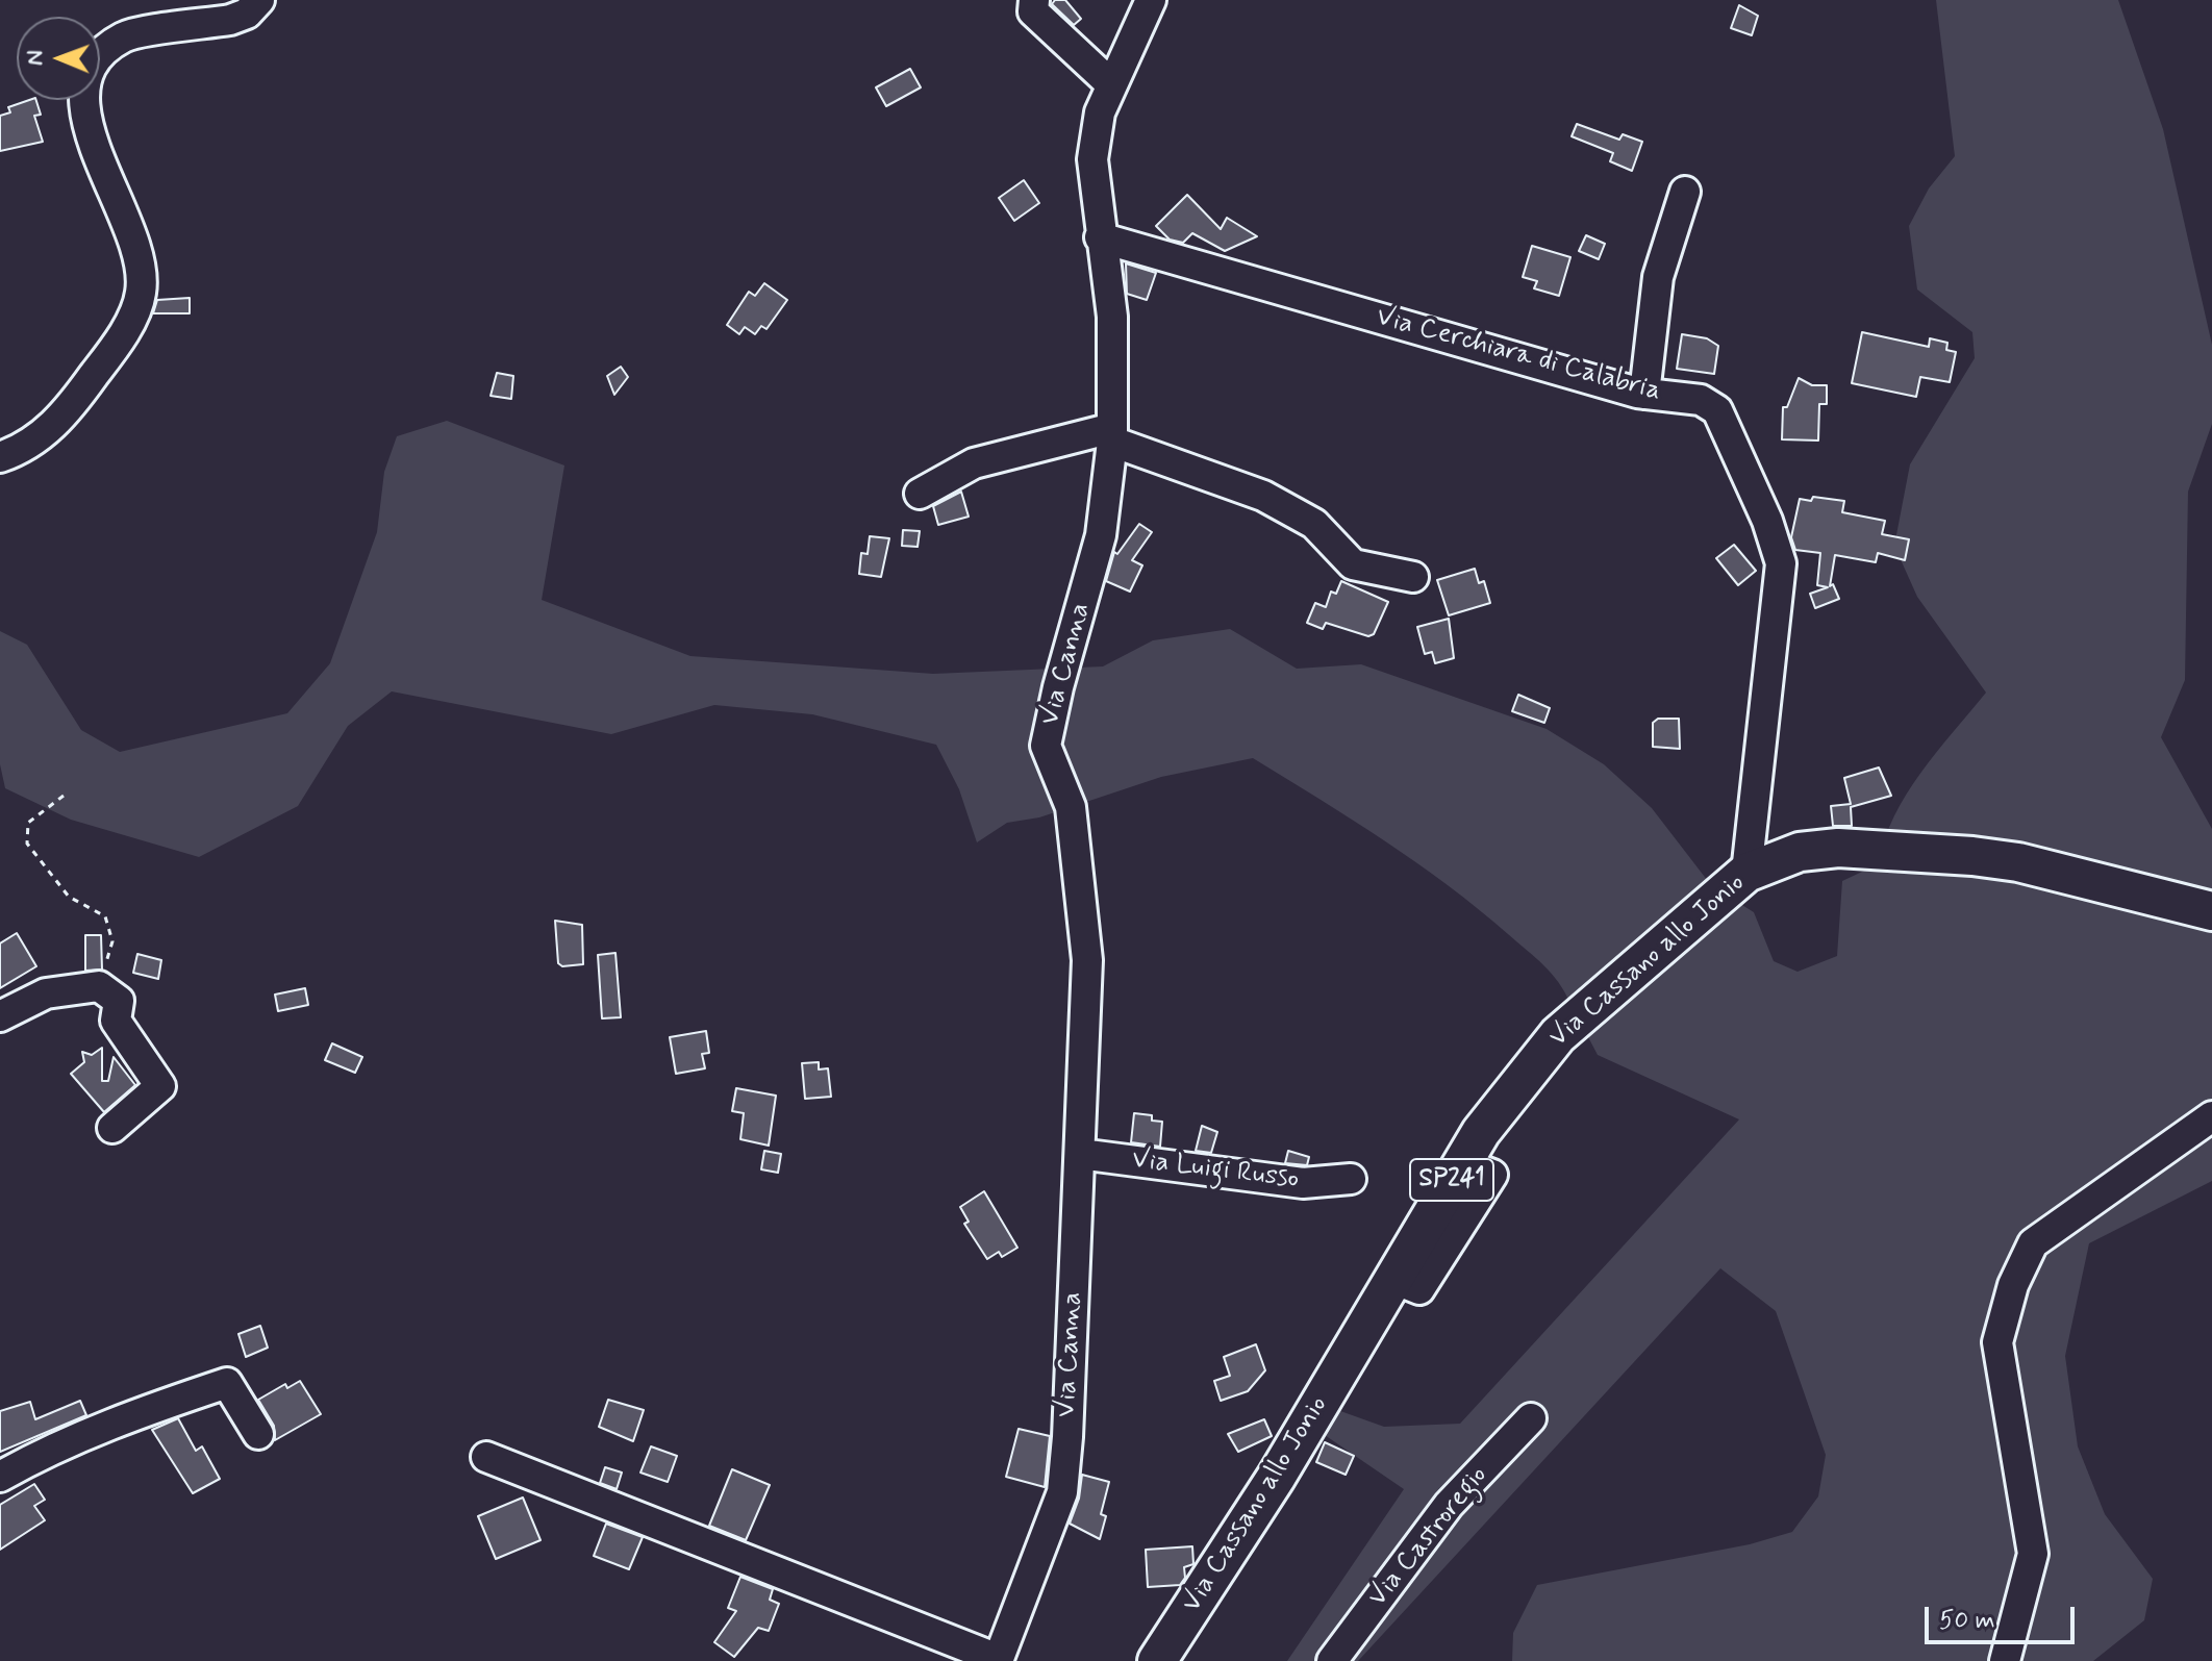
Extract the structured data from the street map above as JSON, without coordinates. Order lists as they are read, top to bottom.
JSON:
{
  "streets": {
    "main road": ["Via Cassano allo Jonio", "SP241"],
    "street": [
      "Via Cerchiara di Calabria",
      "Via Canna",
      "Via Luigi Russo",
      "Via Castroregio"
    ]
  },
  "crossings": [
    ["Via Cerchiara di Calabria", "Via Canna"],
    ["Via Cerchiara di Calabria", "Via Cassano allo Jonio"],
    ["Via Canna", "Via Luigi Russo"]
  ],
  "scale_bar": "50 m",
  "north": "left"
}
